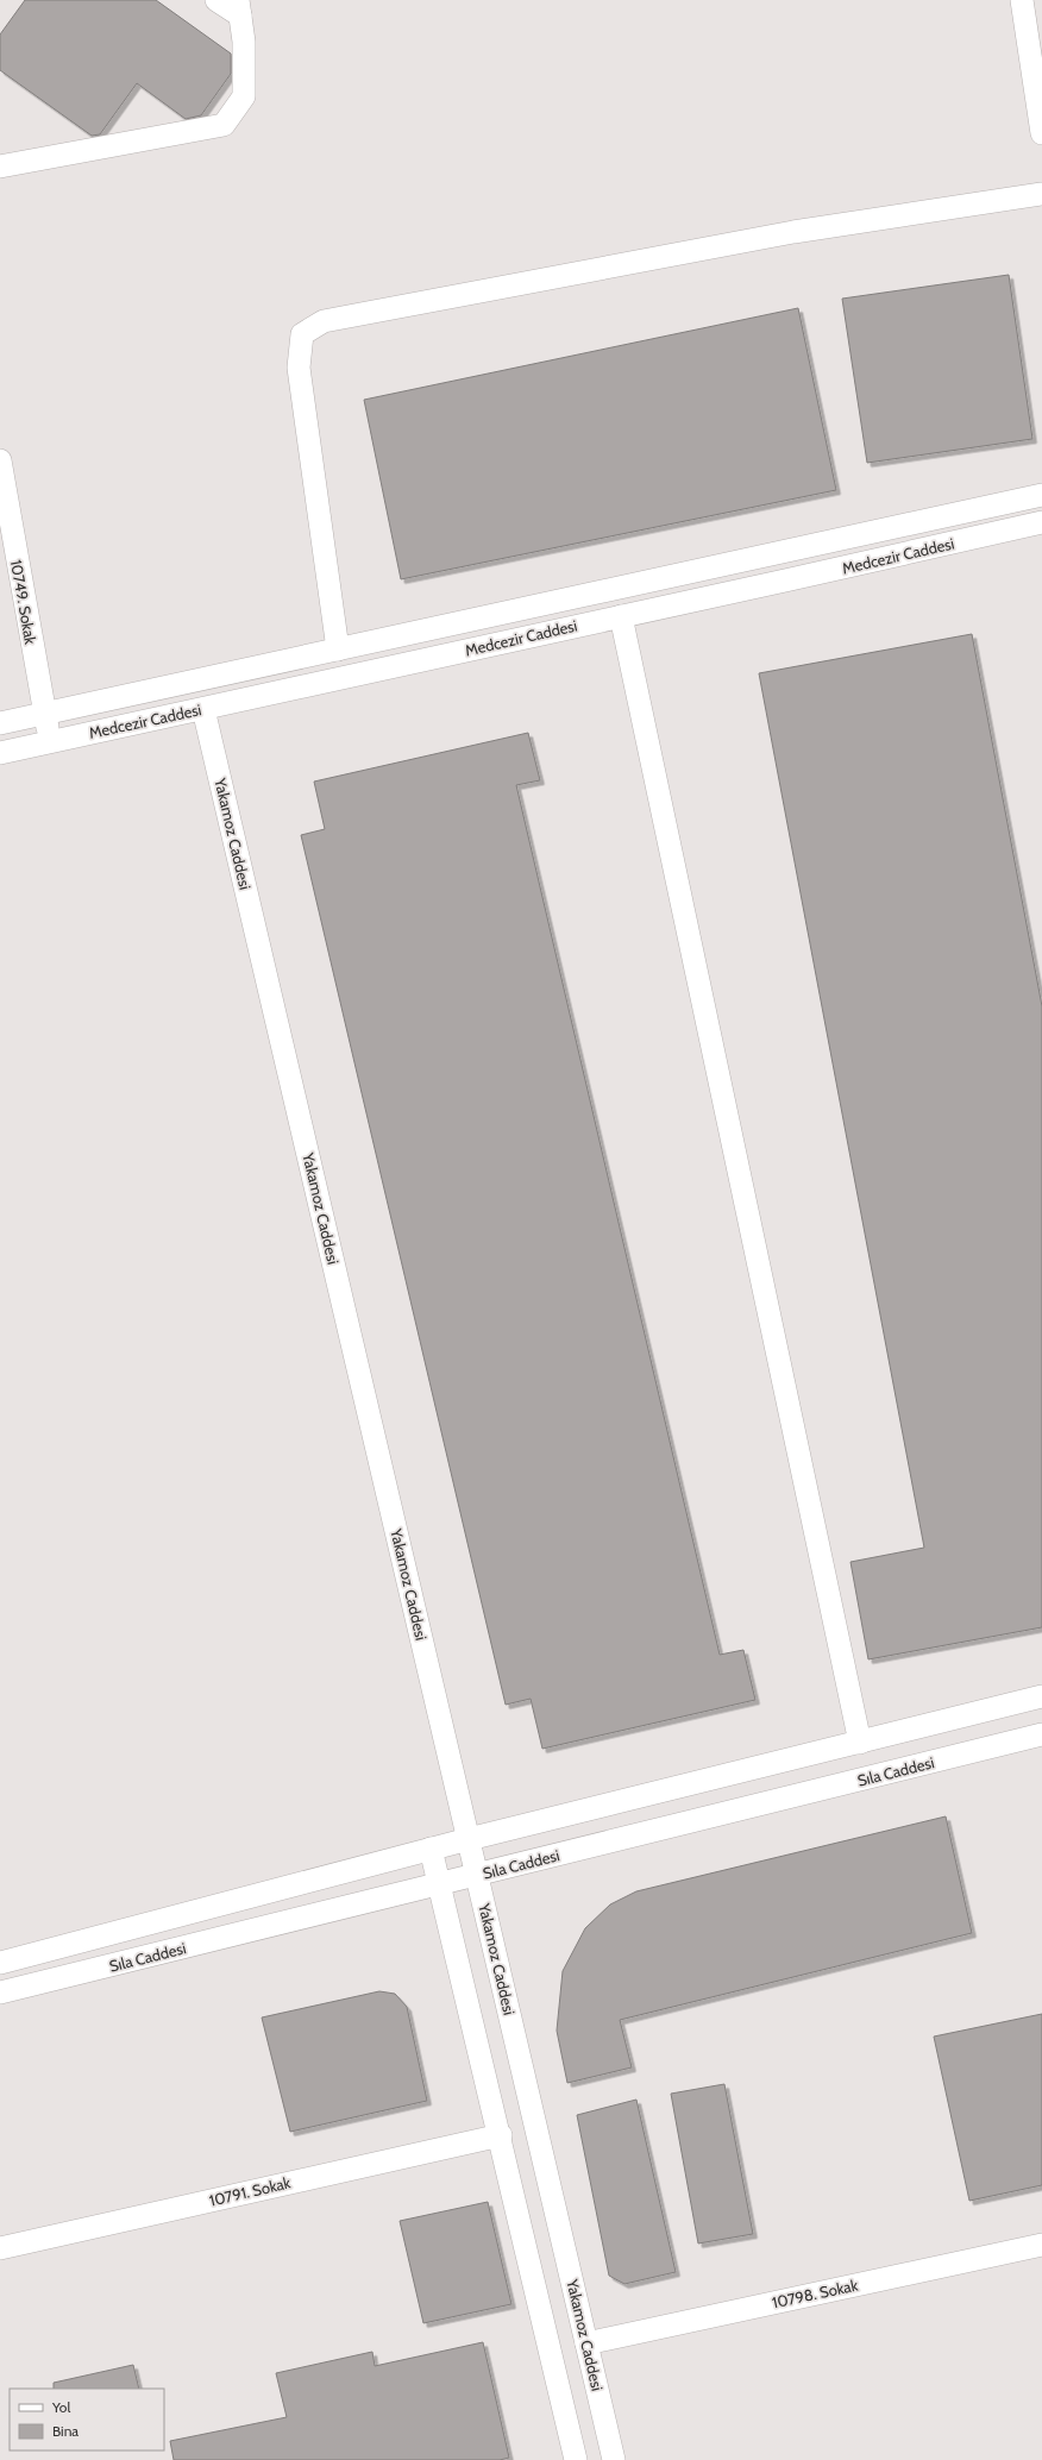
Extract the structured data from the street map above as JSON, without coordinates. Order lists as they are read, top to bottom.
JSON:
{
  "streets": {
    "street": [
      "Medcezir Caddesi",
      "10749. Sokak",
      "Yakamoz Caddesi",
      "Sıla Caddesi",
      "10791. Sokak",
      "10798. Sokak"
    ]
  },
  "crossings": [
    ["Medcezir Caddesi", "10749. Sokak"],
    ["Medcezir Caddesi", "Yakamoz Caddesi"],
    ["Yakamoz Caddesi", "Sıla Caddesi"],
    ["Yakamoz Caddesi", "10798. Sokak"]
  ],
  "legend": ["Yol", "Bina"]
}
